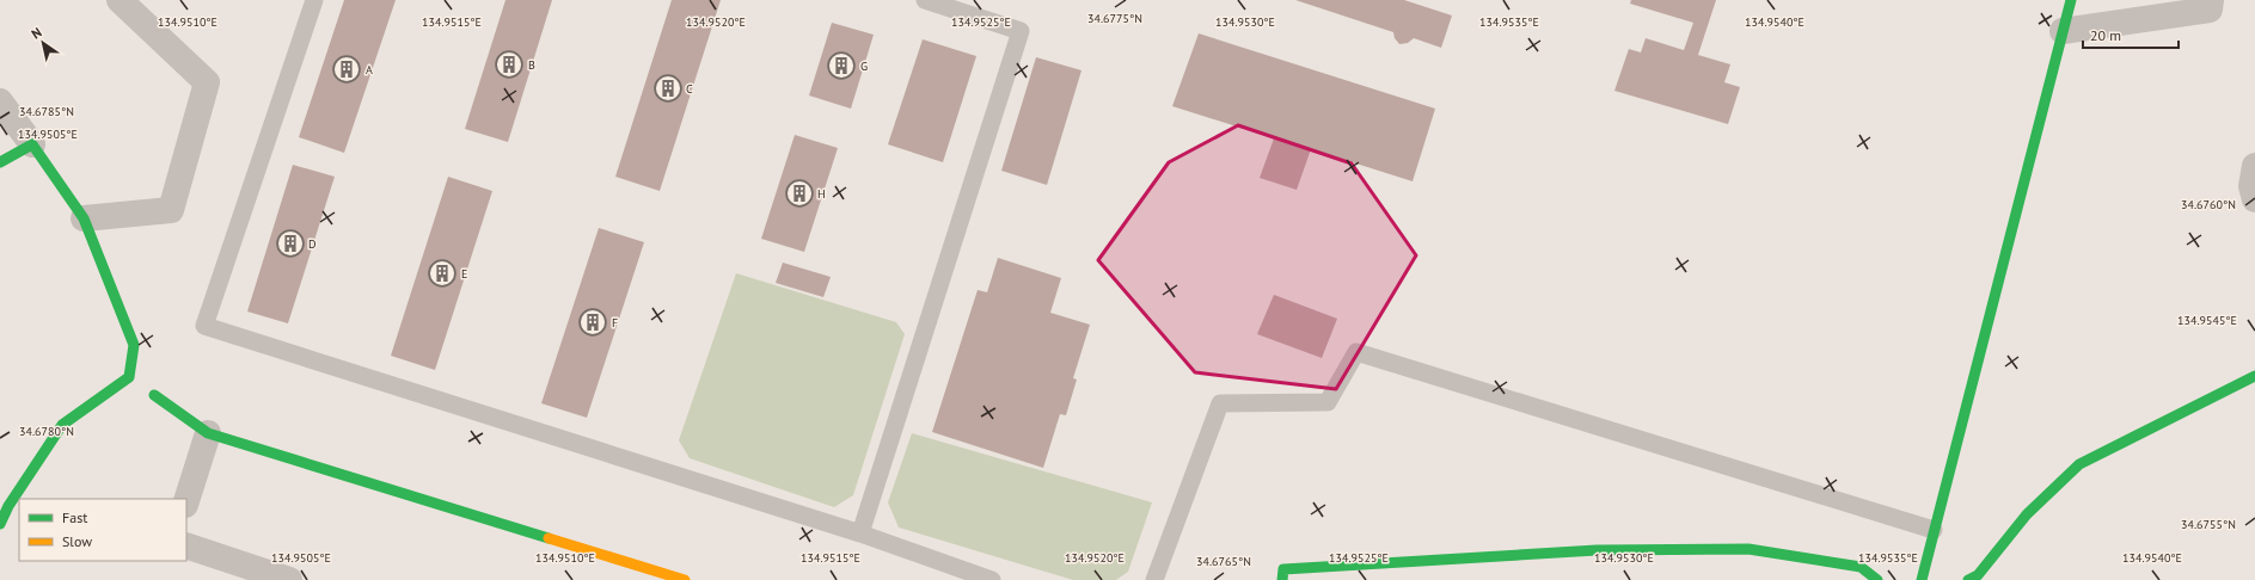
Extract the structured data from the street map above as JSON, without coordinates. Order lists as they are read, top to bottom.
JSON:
{
  "places": {
    "building": [
      "B",
      "G",
      "A",
      "C",
      "H",
      "D",
      "E",
      "F"
    ]
  },
  "legend": ["Fast", "Slow"],
  "scale_bar": "20 m",
  "north": "top left",
  "coordinates": [
    "34.6775°N",
    "134.9540°E",
    "134.9510°E",
    "134.9515°E",
    "134.9520°E",
    "134.9525°E",
    "134.9530°E",
    "134.9535°E",
    "34.6785°N",
    "134.9505°E",
    "34.6760°N",
    "134.9545°E",
    "34.6780°N",
    "34.6755°N",
    "34.6765°N"
  ]
}
